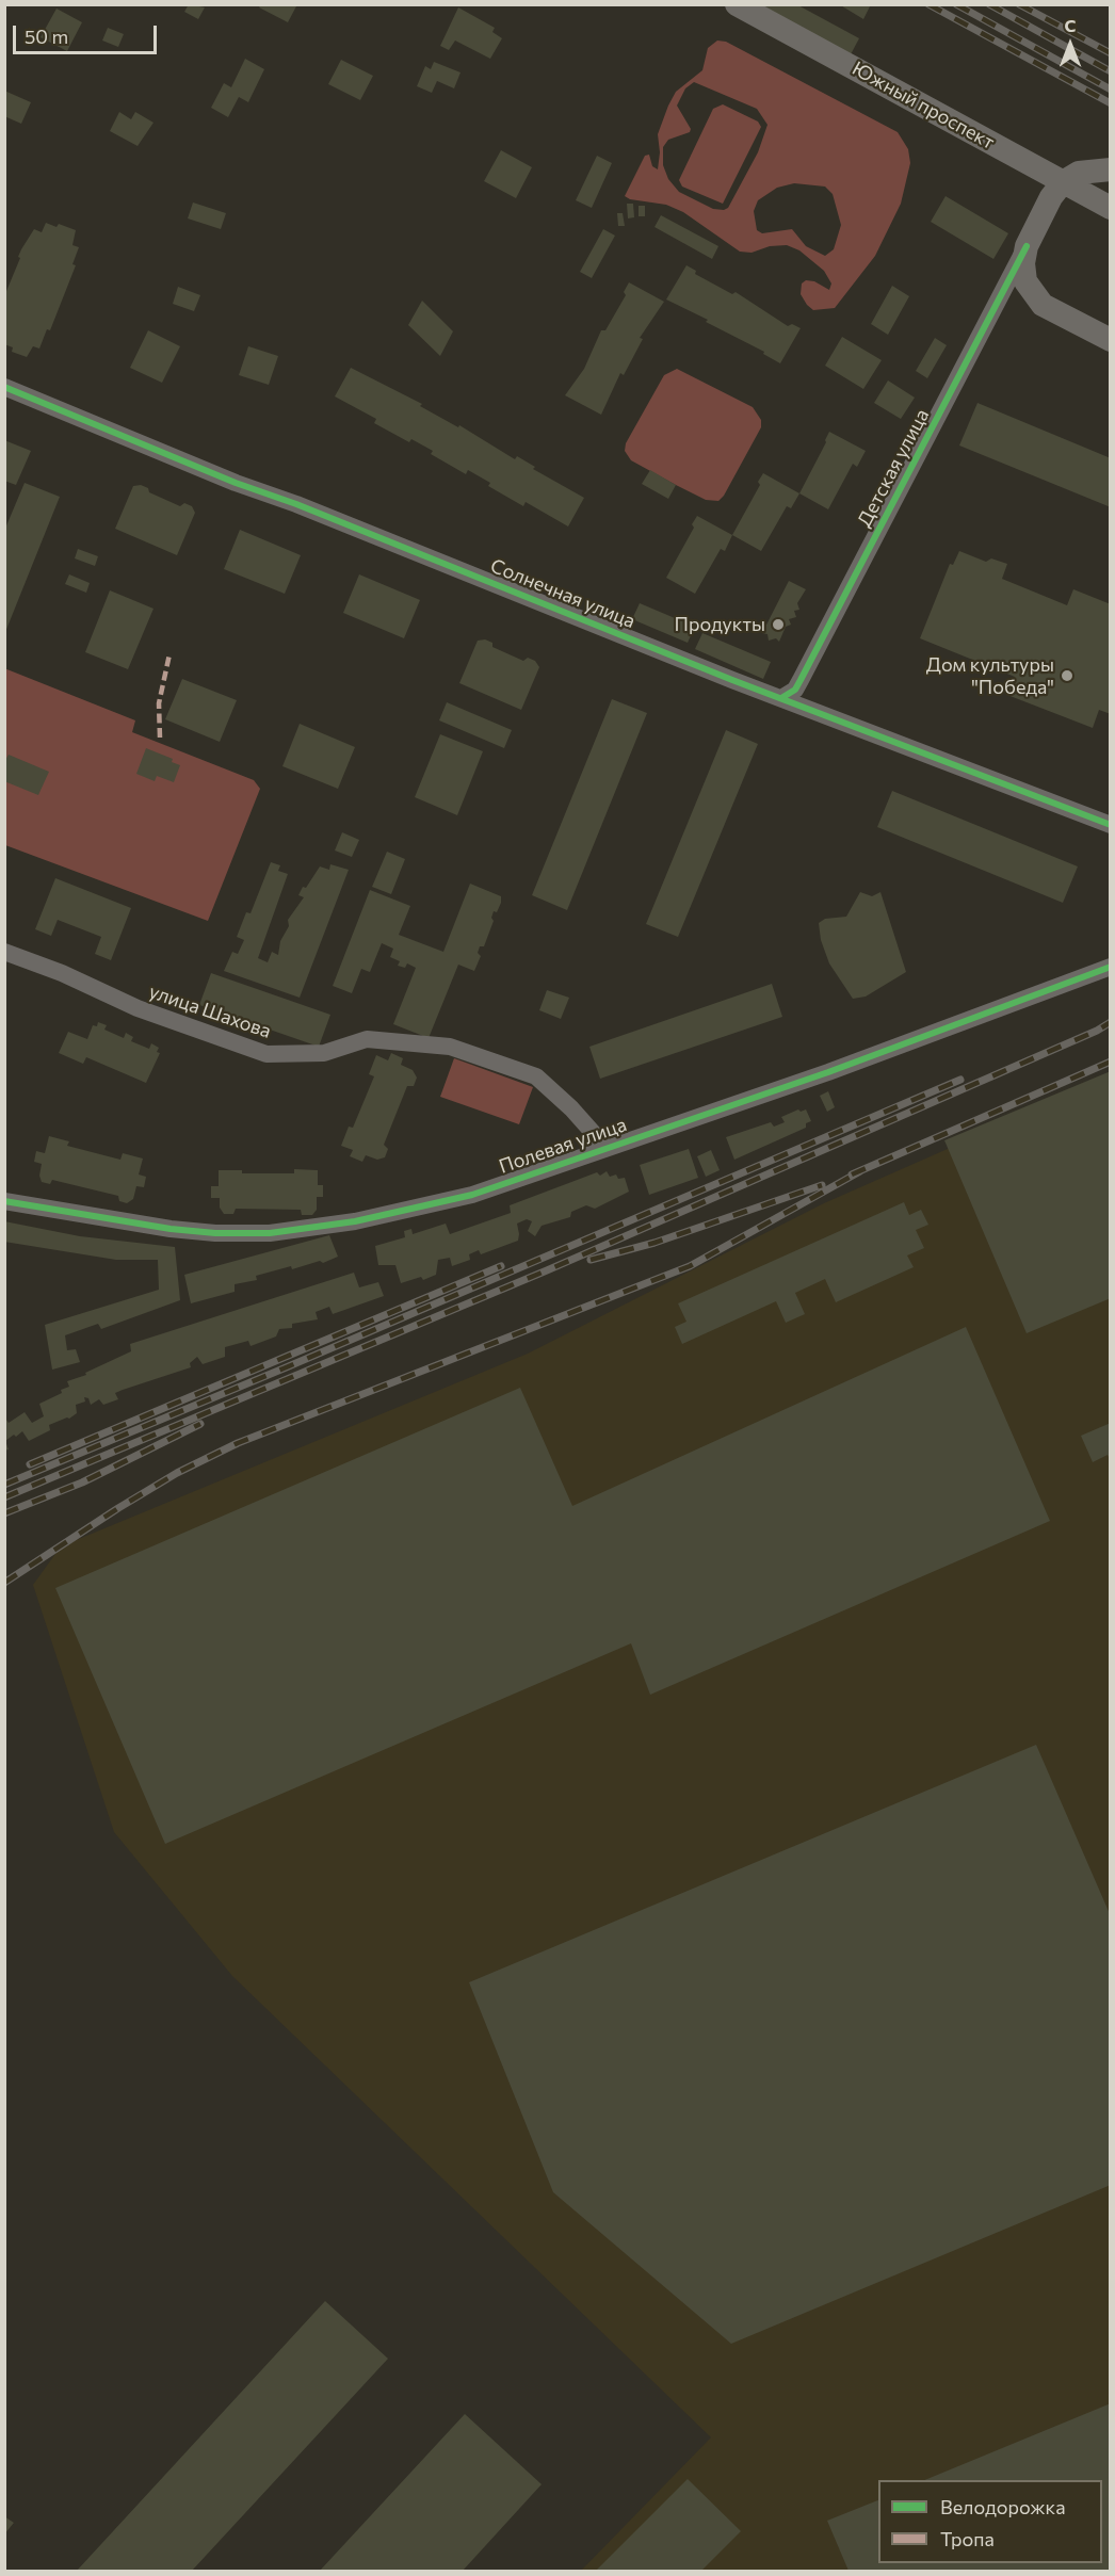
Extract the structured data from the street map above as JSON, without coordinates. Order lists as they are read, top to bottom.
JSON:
{
  "streets": {
    "main road": ["Южный проспект"],
    "street": [
      "Детская улица",
      "Солнечная улица",
      "улица Шахова",
      "Полевая улица"
    ]
  },
  "crossings": [
    ["Детская улица", "Солнечная улица"],
    ["улица Шахова", "Полевая улица"]
  ],
  "places": ["Продукты", "Дом культуры \"Победа\""],
  "legend": ["Велодорожка", "Тропа"],
  "scale_bar": "50 m",
  "north": "top"
}
